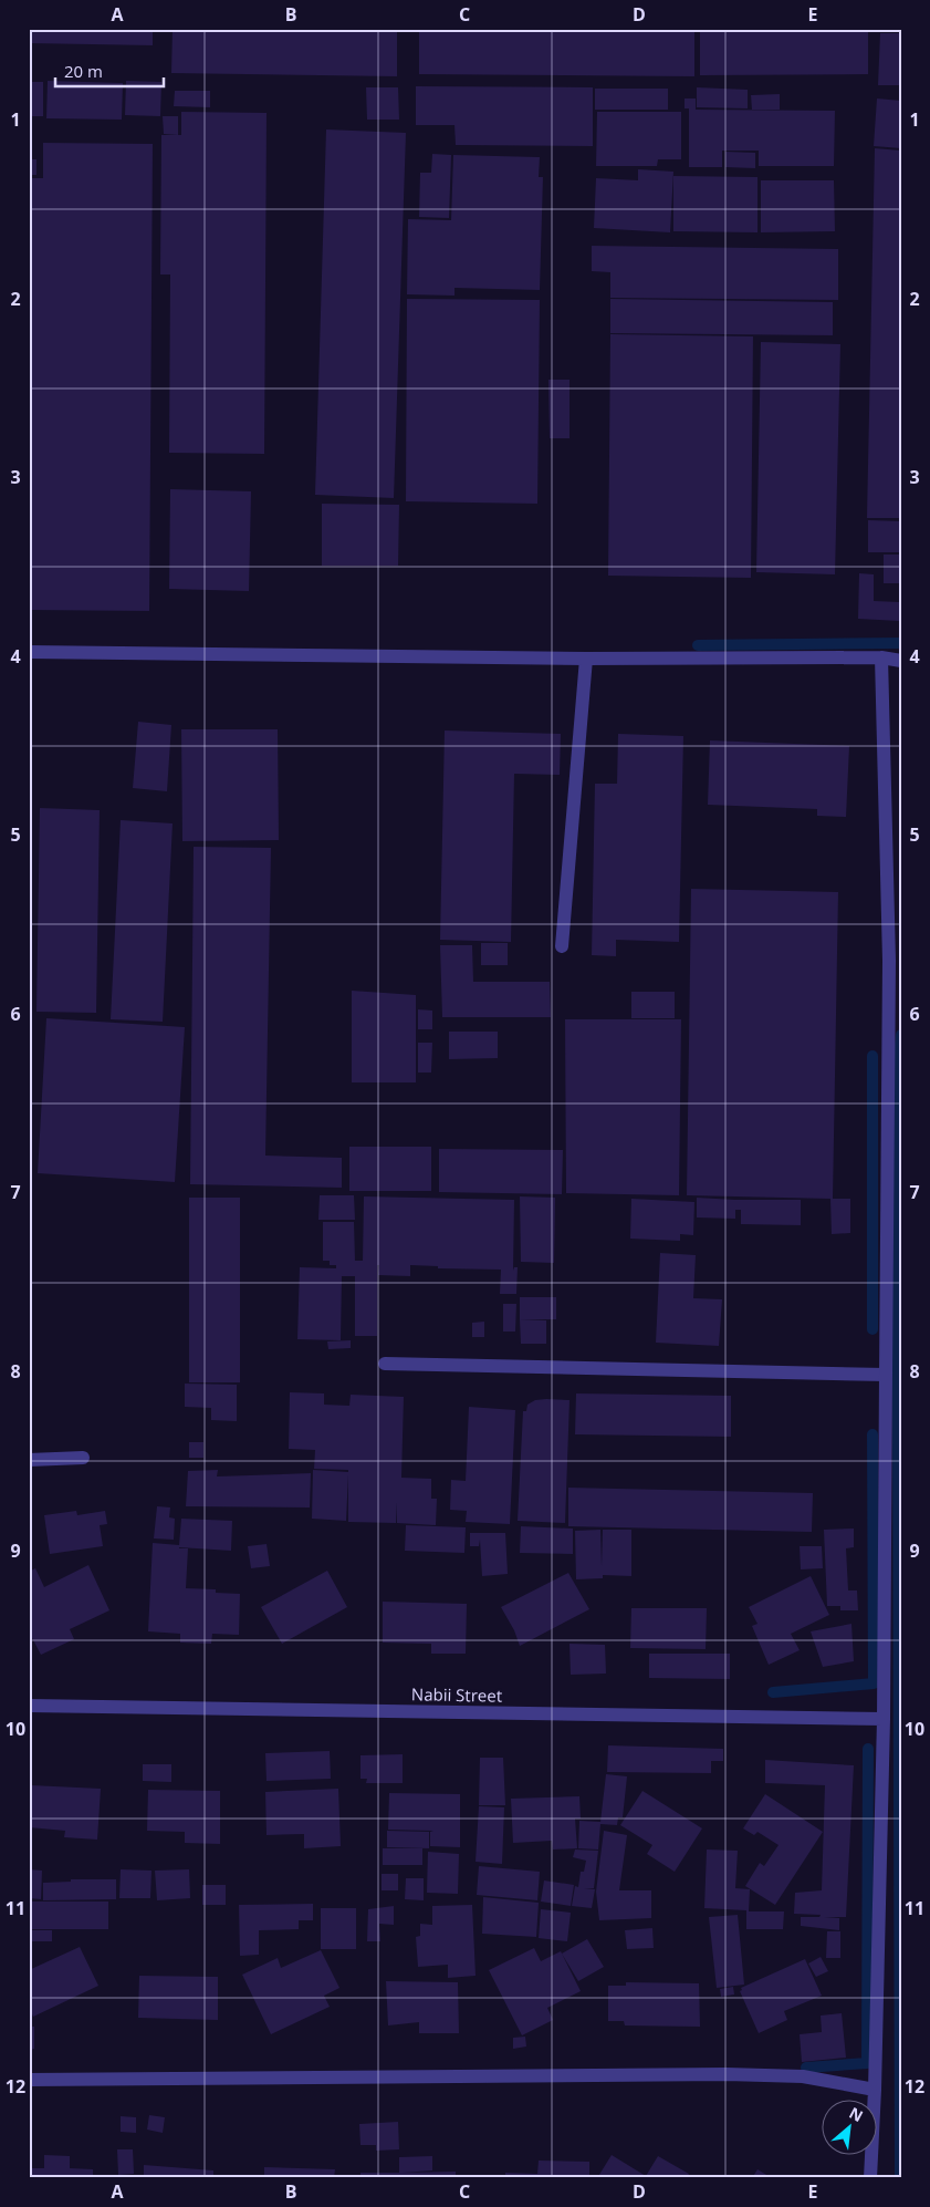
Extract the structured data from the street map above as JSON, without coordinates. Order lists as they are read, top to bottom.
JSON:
{
  "streets": {
    "street": ["Nabii Street"]
  },
  "scale_bar": "20 m",
  "north": "top right",
  "grid": {
    "columns": [
      "A",
      "B",
      "C",
      "D",
      "E"
    ],
    "rows": [
      "1",
      "2",
      "3",
      "4",
      "5",
      "6",
      "7",
      "8",
      "9",
      "10",
      "11",
      "12"
    ]
  }
}
